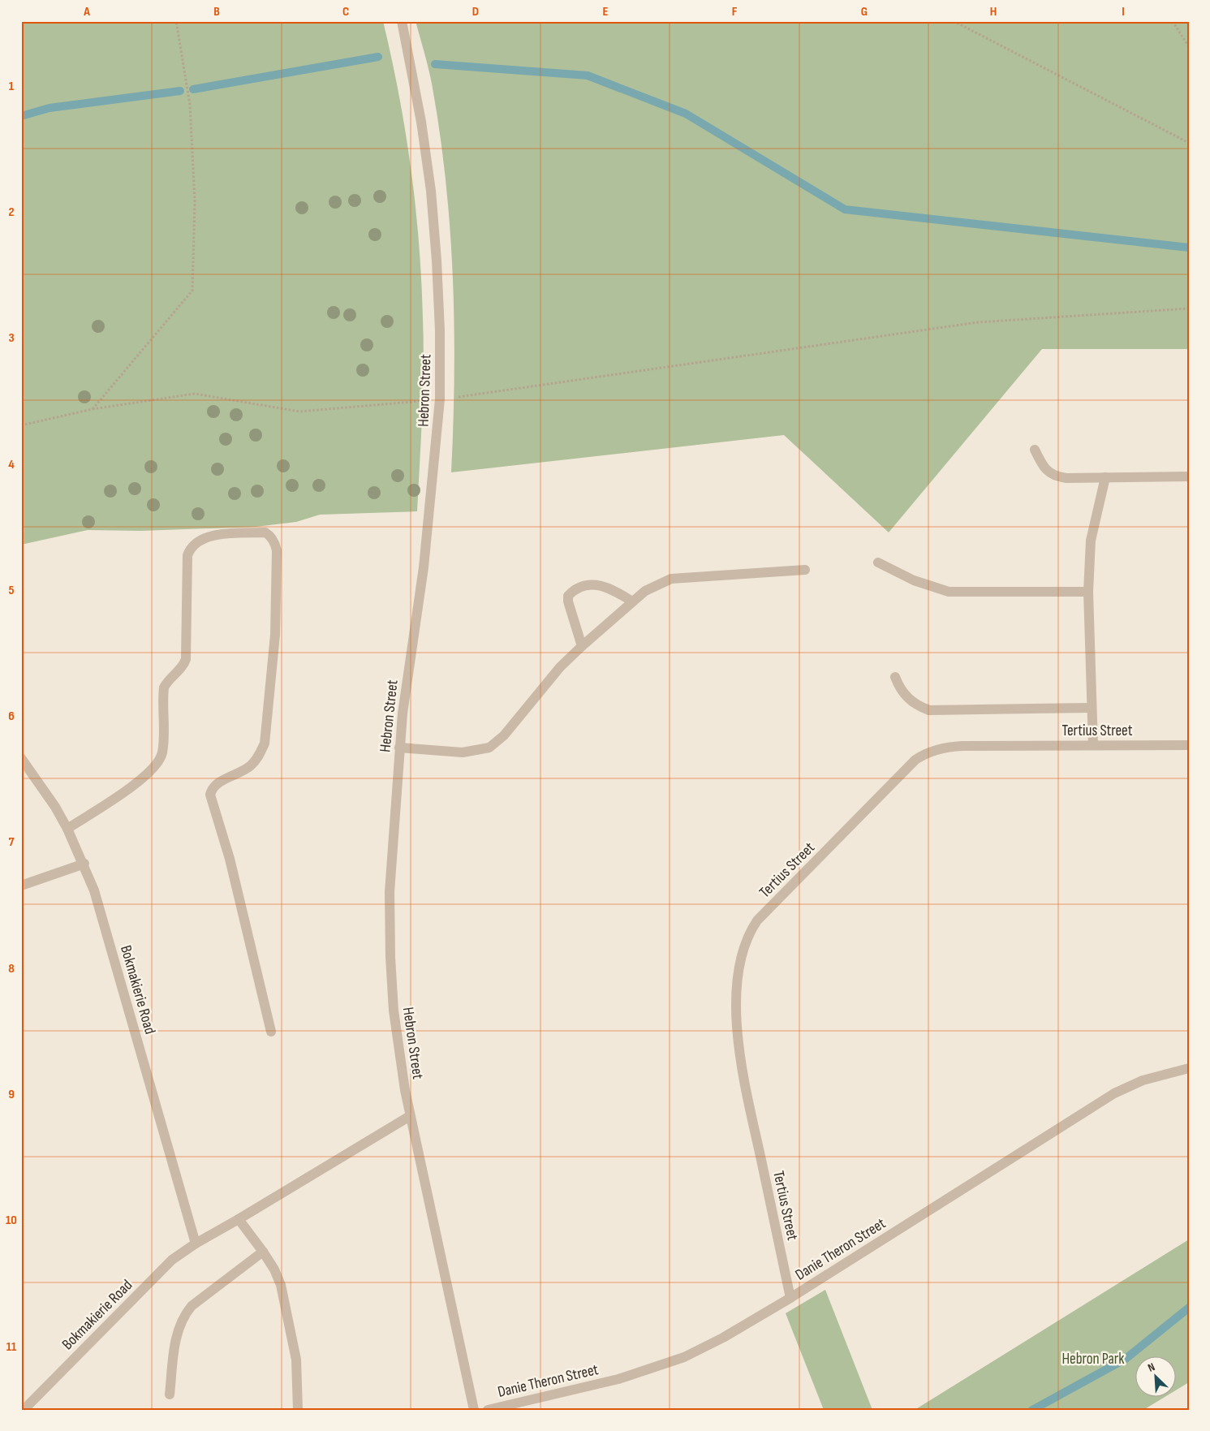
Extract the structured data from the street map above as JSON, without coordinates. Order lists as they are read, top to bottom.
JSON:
{
  "streets": {
    "street": [
      "Hebron Street",
      "Tertius Street",
      "Bokmakierie Road",
      "Danie Theron Street"
    ]
  },
  "crossings": [
    ["Hebron Street", "Bokmakierie Road"],
    ["Tertius Street", "Danie Theron Street"]
  ],
  "parks": ["Hebron Park"],
  "north": "top left",
  "grid": {
    "columns": [
      "A",
      "B",
      "C",
      "D",
      "E",
      "F",
      "G",
      "H",
      "I"
    ],
    "rows": [
      "1",
      "2",
      "3",
      "4",
      "5",
      "6",
      "7",
      "8",
      "9",
      "10",
      "11"
    ]
  }
}
